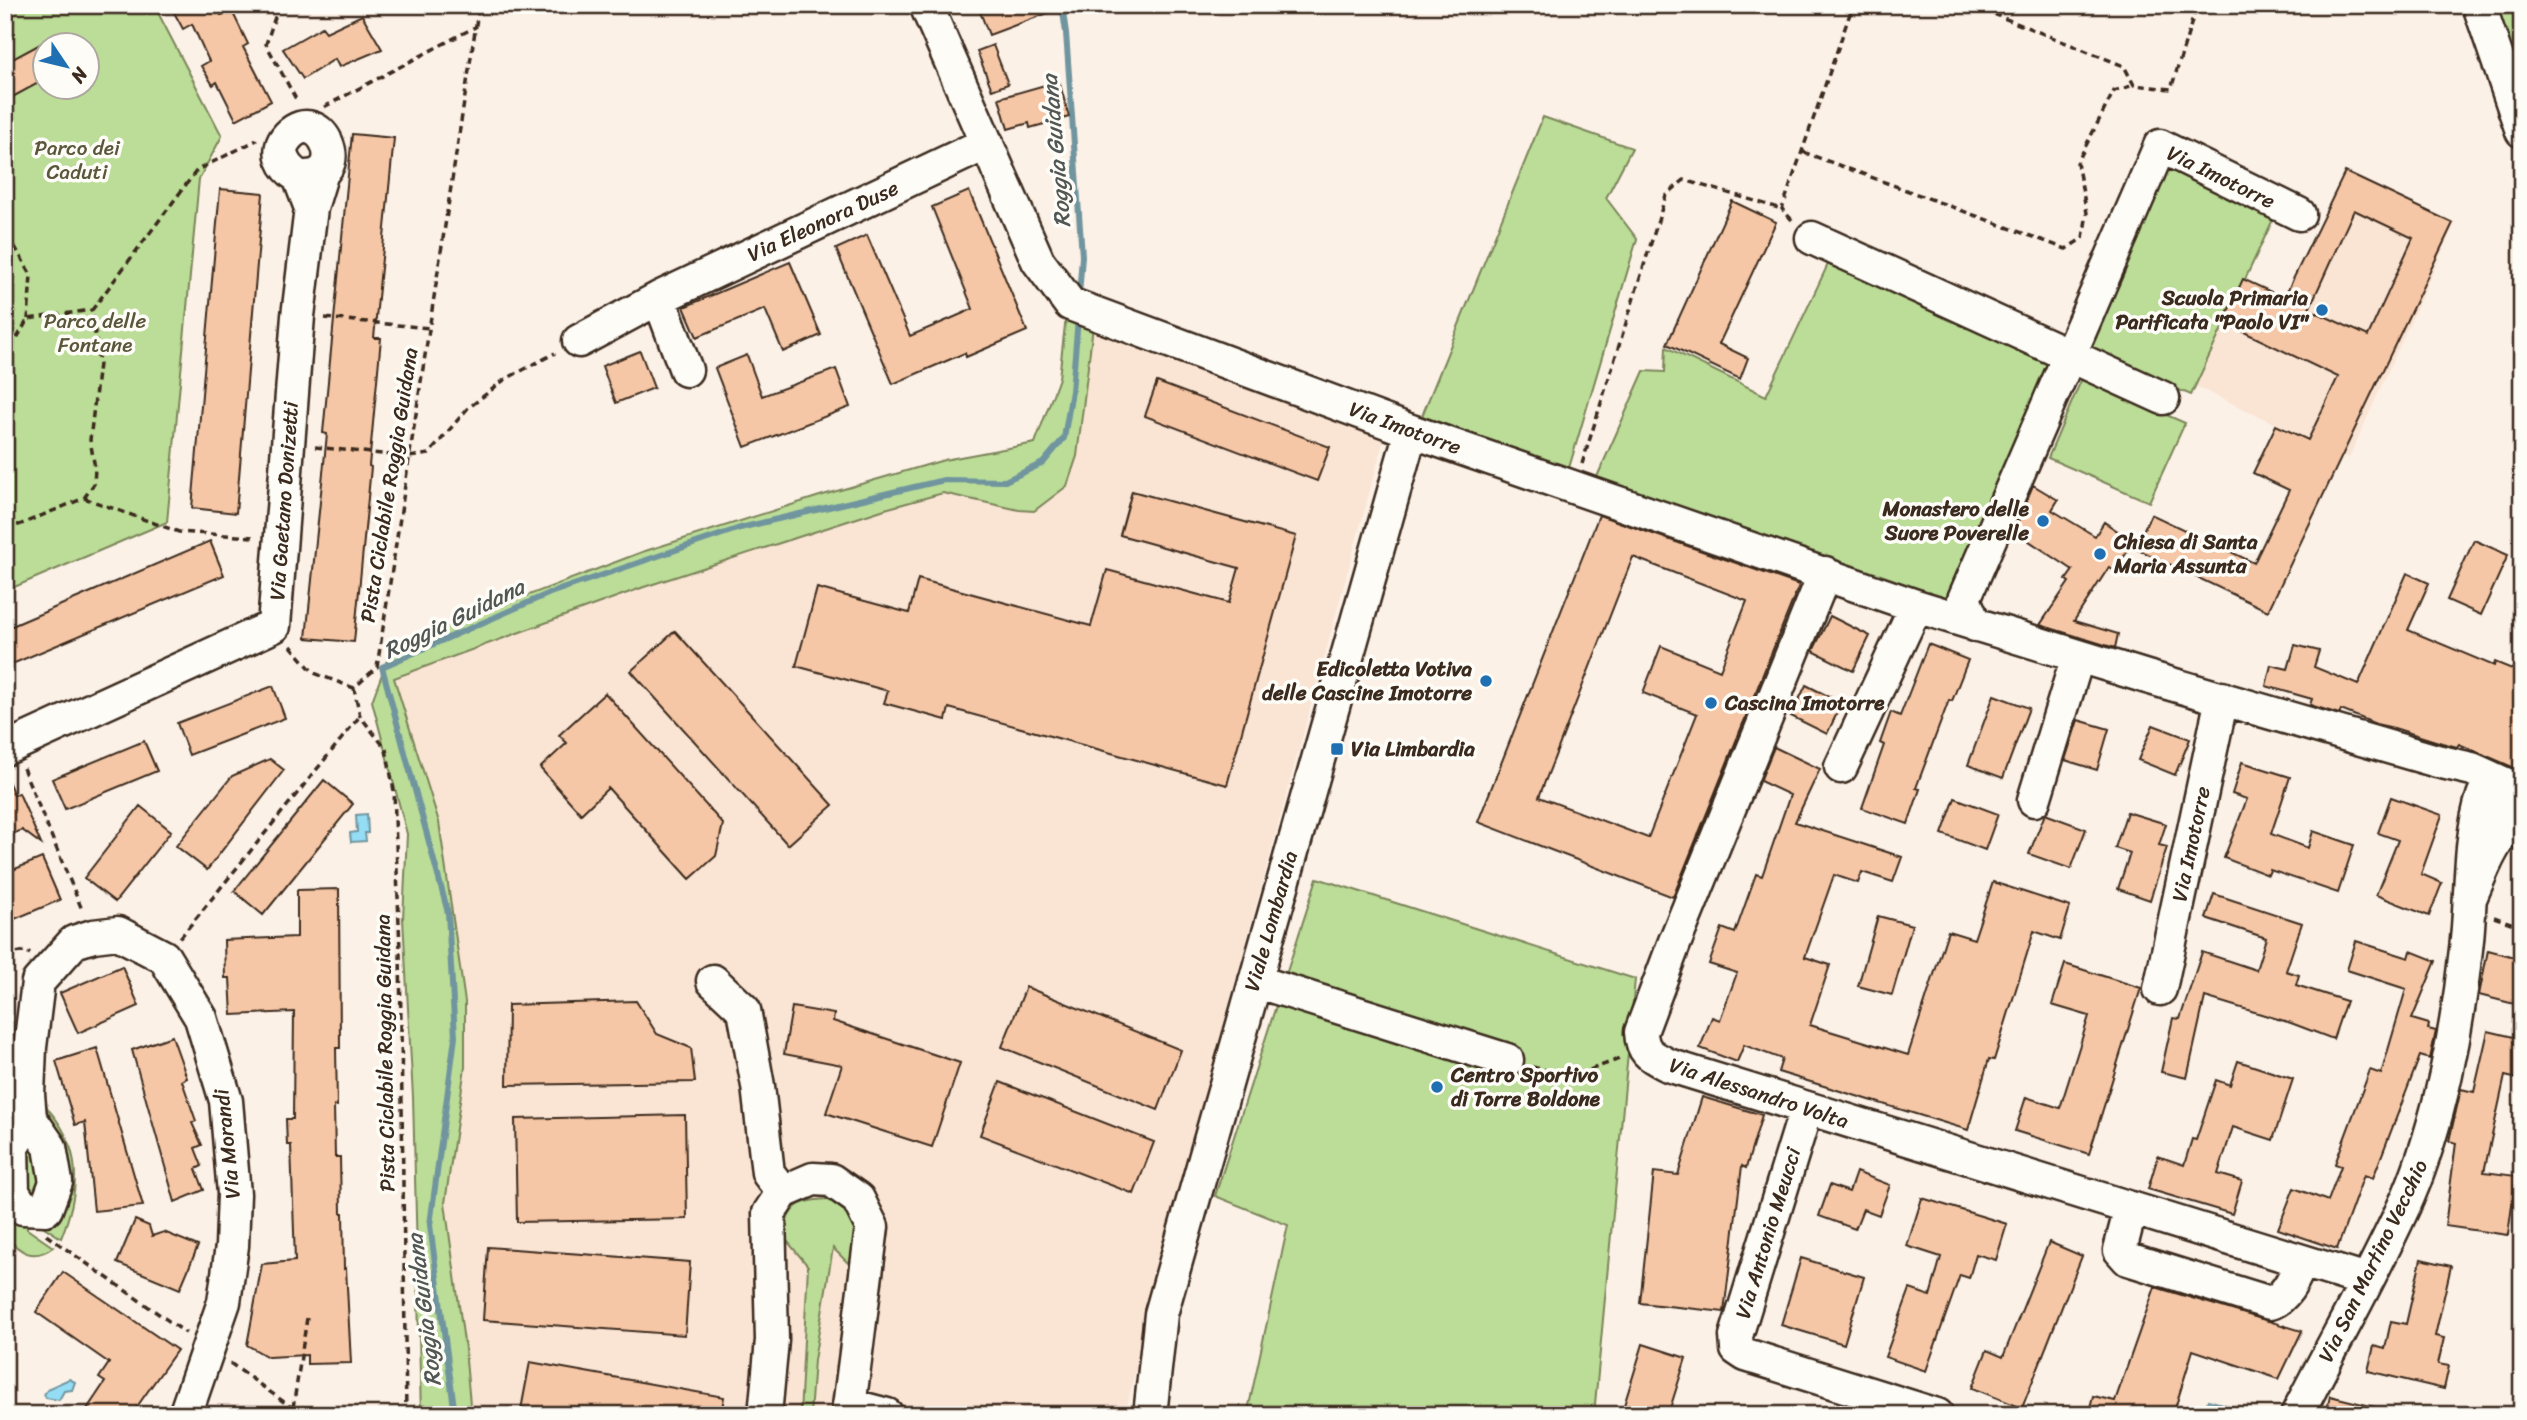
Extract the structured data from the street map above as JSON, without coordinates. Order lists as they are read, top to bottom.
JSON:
{
  "streets": {
    "street": [
      "Via Imotorre",
      "Via Eleonora Duse",
      "Via Gaetano Donizetti",
      "Viale Lombardia",
      "Via Alessandro Volta",
      "Via Morandi",
      "Via Antonio Meucci",
      "Via San Martino Vecchio"
    ],
    "path": ["Pista Ciclabile Roggia Guidana"]
  },
  "crossings": [
    ["Via Imotorre", "Via Eleonora Duse"],
    ["Via Imotorre", "Viale Lombardia"],
    ["Via Imotorre", "Via Alessandro Volta"],
    ["Via Imotorre", "Via San Martino Vecchio"],
    ["Via Alessandro Volta", "Via Antonio Meucci"],
    ["Via Alessandro Volta", "Via San Martino Vecchio"]
  ],
  "water": ["Roggia Guidana"],
  "parks": ["Parco dei Caduti", "Parco delle Fontane"],
  "places": {
    "other": [
      "Scuola Primaria Parificata \"Paolo VI\"",
      "Monastero delle Suore Poverelle",
      "Chiesa di Santa Maria Assunta",
      "Edicoletta Votiva delle Cascine Imotorre",
      "Cascina Imotorre",
      "Centro Sportivo di Torre Boldone"
    ],
    "transit": ["Via Limbardia"]
  },
  "north": "bottom right"
}
